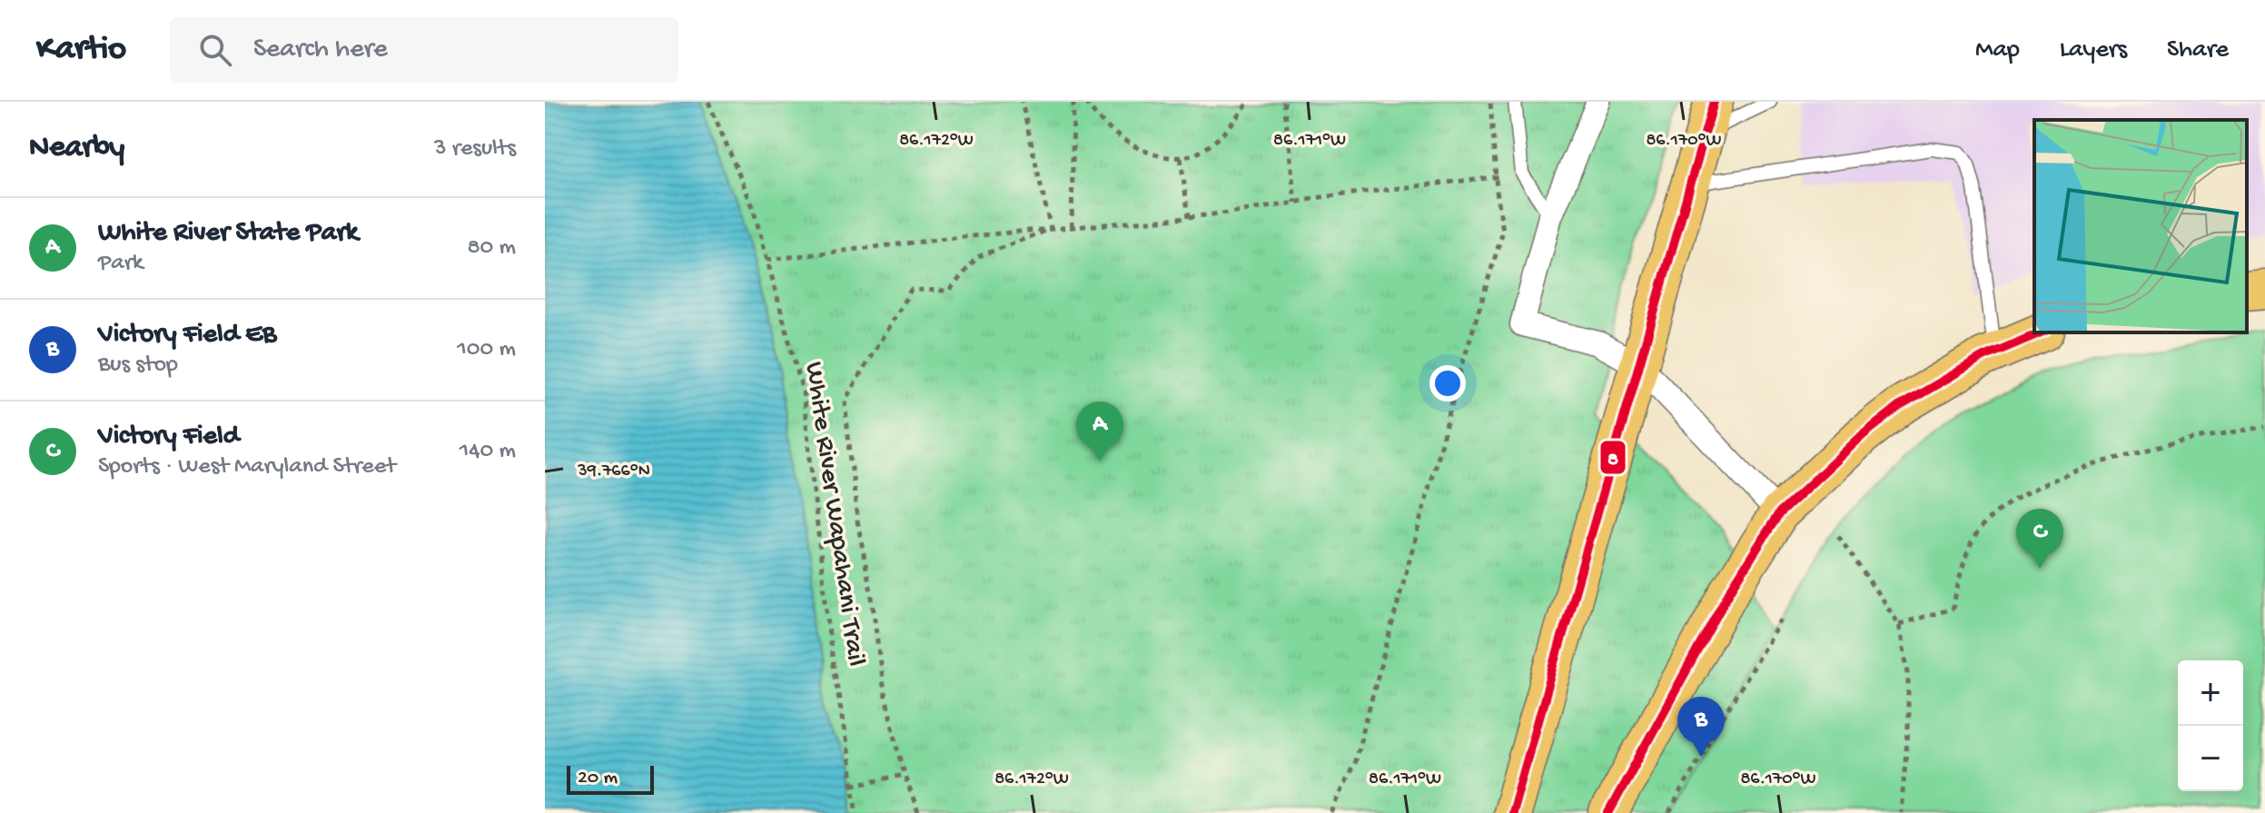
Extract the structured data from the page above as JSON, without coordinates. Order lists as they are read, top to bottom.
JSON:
{
  "streets": {
    "path": ["White River Wapahani Trail"]
  },
  "lines": ["transit line 8"],
  "scale_bar": "20 m",
  "page": {
    "header": "Kartio",
    "search": "Search here",
    "nav": ["Map", "Layers", "Share"],
    "heading": ["Nearby", "3 results"],
    "list": [
      {
        "mark": "A",
        "name": "White River State Park",
        "note": "Park",
        "value": "80 m"
      },
      {
        "mark": "B",
        "name": "Victory Field EB",
        "note": "Bus stop",
        "value": "100 m"
      },
      {
        "mark": "C",
        "name": "Victory Field",
        "note": "Sports · West Maryland Street",
        "value": "140 m"
      }
    ],
    "pins": ["A", "C", "B"],
    "map_buttons": ["+", "−"],
    "scale": "20 m"
  },
  "coordinates": [
    "86.172°W",
    "86.171°W",
    "86.170°W",
    "39.766°N"
  ]
}
